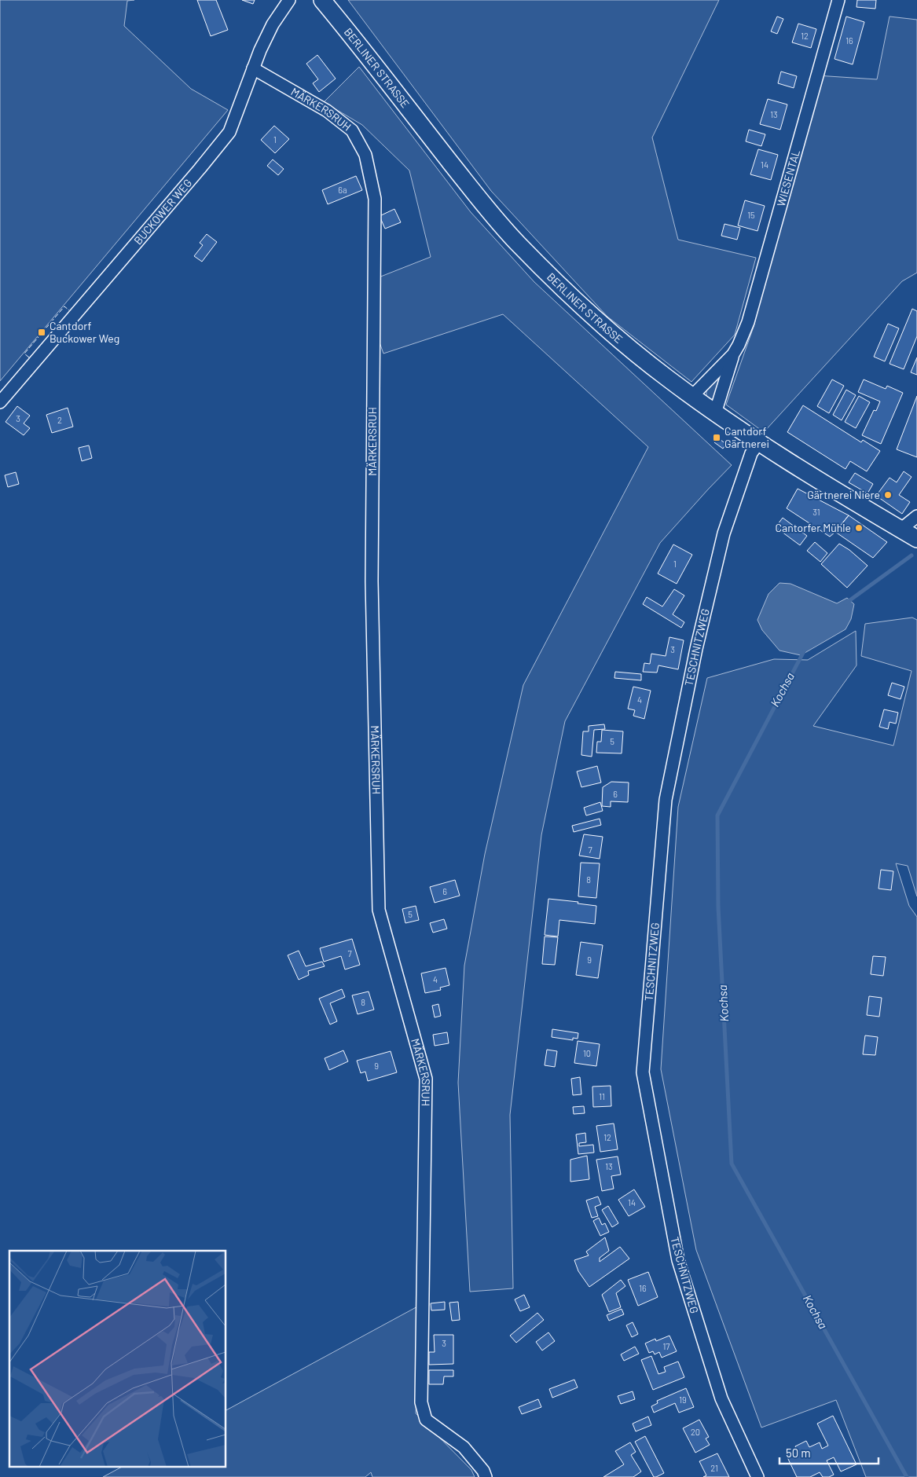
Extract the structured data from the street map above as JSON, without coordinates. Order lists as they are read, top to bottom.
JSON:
{
  "streets": {
    "main road": ["BERLINER STRASSE"],
    "street": [
      "MÄRKERSRUH",
      "WIESENTAL",
      "BUCKOWER WEG",
      "TESCHNITZWEG"
    ]
  },
  "crossings": [
    ["BERLINER STRASSE", "WIESENTAL"],
    ["BERLINER STRASSE", "TESCHNITZWEG"],
    ["MÄRKERSRUH", "BUCKOWER WEG"]
  ],
  "water": ["Kochsa"],
  "places": {
    "transit": ["Cantdorf Buckower Weg", "Cantdorf Gärtnerei"],
    "other": ["Gärtnerei Niere", "Cantorfer Mühle"]
  },
  "house_numbers": [
    "12",
    "16",
    "13",
    "1",
    "14",
    "6a",
    "15",
    "3",
    "2",
    "31",
    "1",
    "3",
    "4",
    "5",
    "6",
    "7",
    "8",
    "6",
    "5",
    "7",
    "9",
    "4",
    "8",
    "10",
    "9",
    "11",
    "12",
    "13",
    "14",
    "16",
    "3",
    "17",
    "19",
    "20",
    "21"
  ],
  "scale_bar": "50 m"
}
